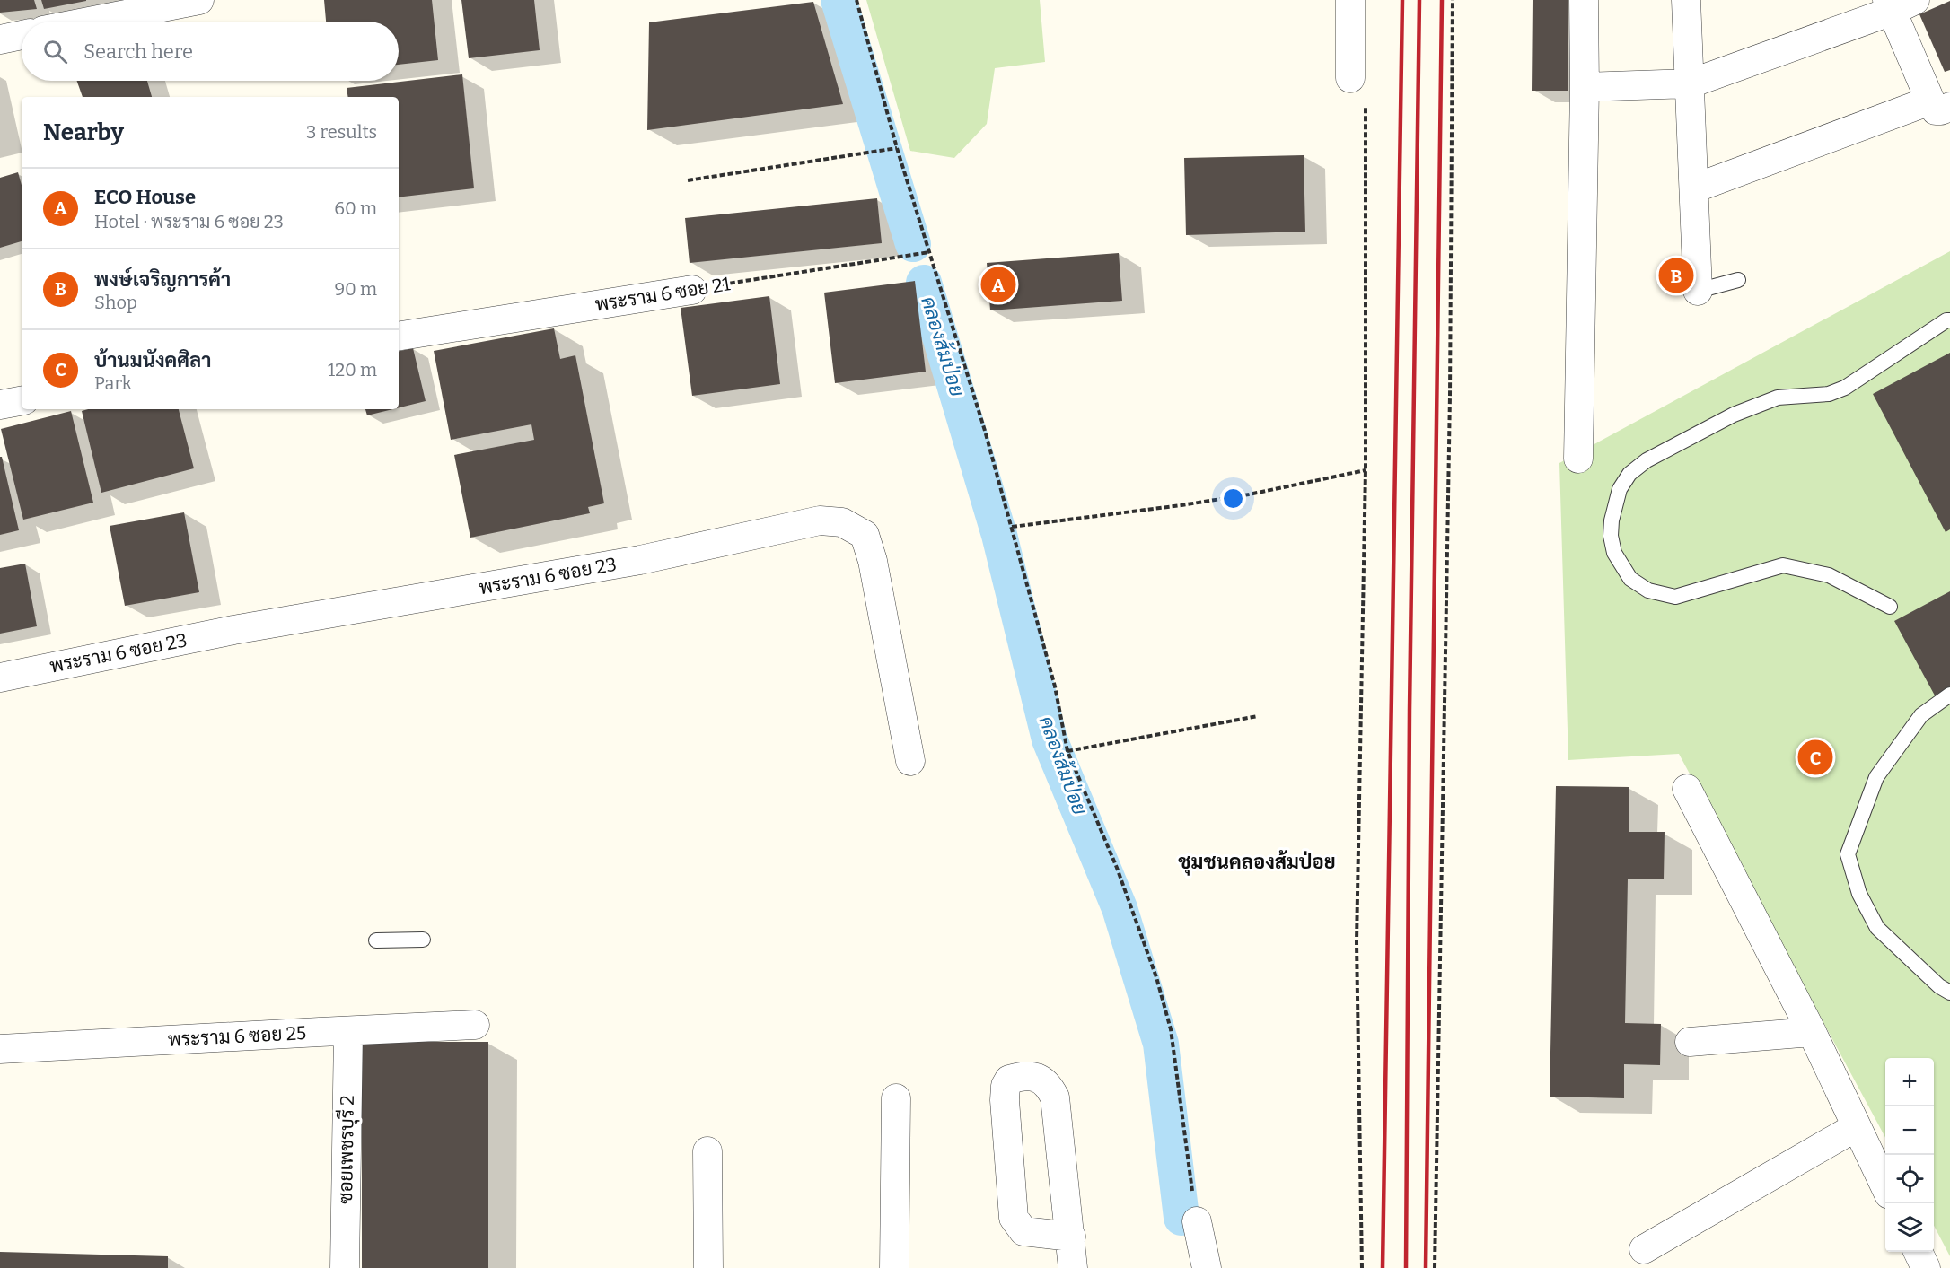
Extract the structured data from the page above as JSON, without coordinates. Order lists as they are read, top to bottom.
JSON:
{
  "streets": {
    "street": [
      "พระราม 6 ซอย 21",
      "พระราม 6 ซอย 23",
      "พระราม 6 ซอย 25",
      "ซอยเพชรบุรี 2"
    ]
  },
  "crossings": [
    ["พระราม 6 ซอย 25", "ซอยเพชรบุรี 2"]
  ],
  "districts": ["ชุมชนคลองส้มป่อย"],
  "water": ["คลองส้มป่อย"],
  "page": {
    "search": "Search here",
    "heading": ["Nearby", "3 results"],
    "list": [
      {
        "mark": "A",
        "name": "ECO House",
        "note": "Hotel · พระราม 6 ซอย 23",
        "value": "60 m"
      },
      {
        "mark": "B",
        "name": "พงษ์เจริญการค้า",
        "note": "Shop",
        "value": "90 m"
      },
      {
        "mark": "C",
        "name": "บ้านมนังคศิลา",
        "note": "Park",
        "value": "120 m"
      }
    ],
    "pins": ["B", "A", "C"],
    "map_buttons": ["+", "−"]
  }
}
